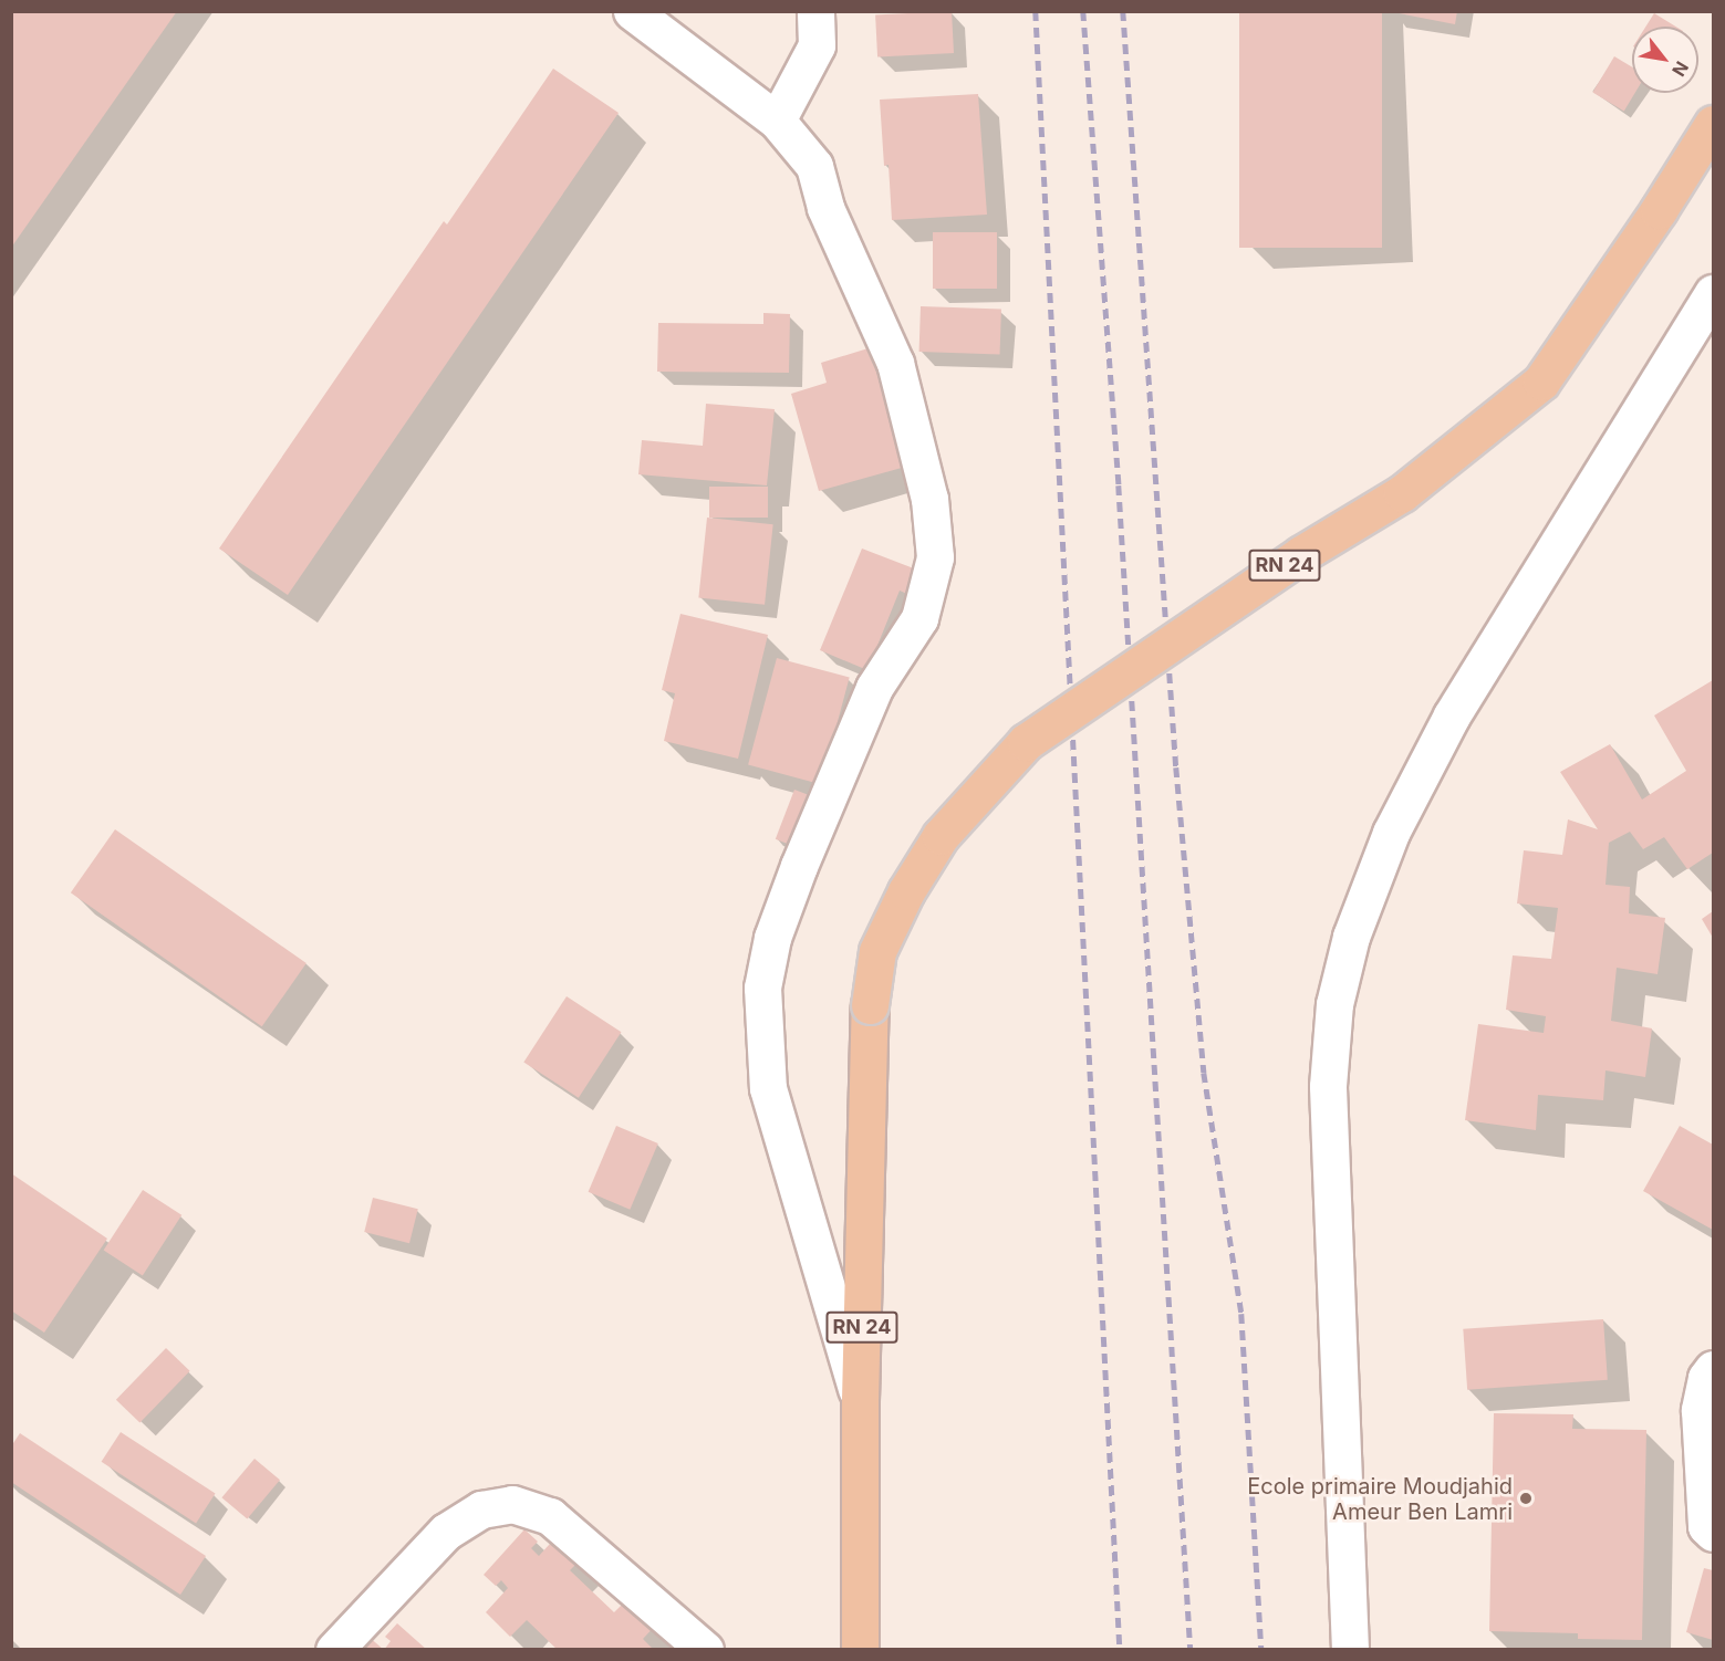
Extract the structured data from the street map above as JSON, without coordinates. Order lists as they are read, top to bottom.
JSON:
{
  "streets": {
    "main road": ["RN 24"]
  },
  "places": ["Ecole primaire Moudjahid Ameur Ben Lamri"],
  "north": "bottom right"
}
